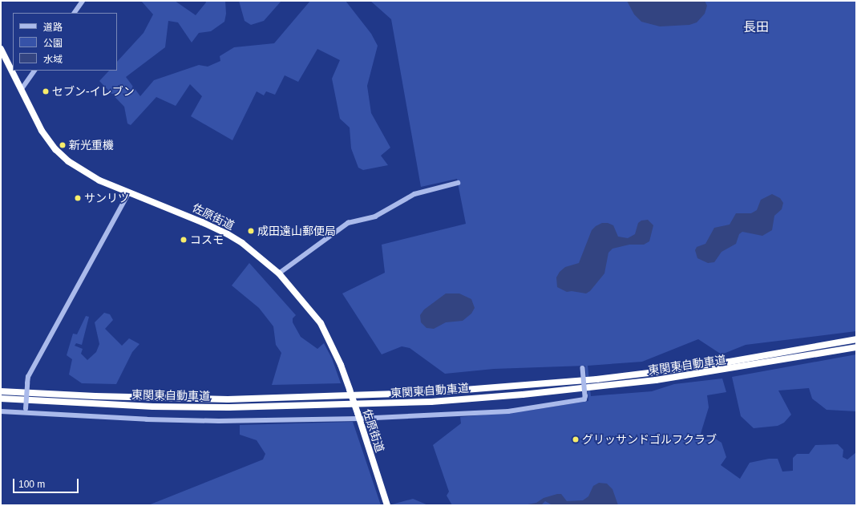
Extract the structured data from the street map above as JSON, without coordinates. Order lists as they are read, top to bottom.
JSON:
{
  "streets": {
    "highway": ["佐原街道", "東関東自動車道"]
  },
  "districts": ["長田"],
  "places": [
    "セブン-イレブン",
    "新光重機",
    "サンリツ",
    "成田遠山郵便局",
    "コスモ",
    "グリッサンドゴルフクラブ"
  ],
  "legend": ["道路", "公園", "水域"],
  "scale_bar": "100 m"
}
